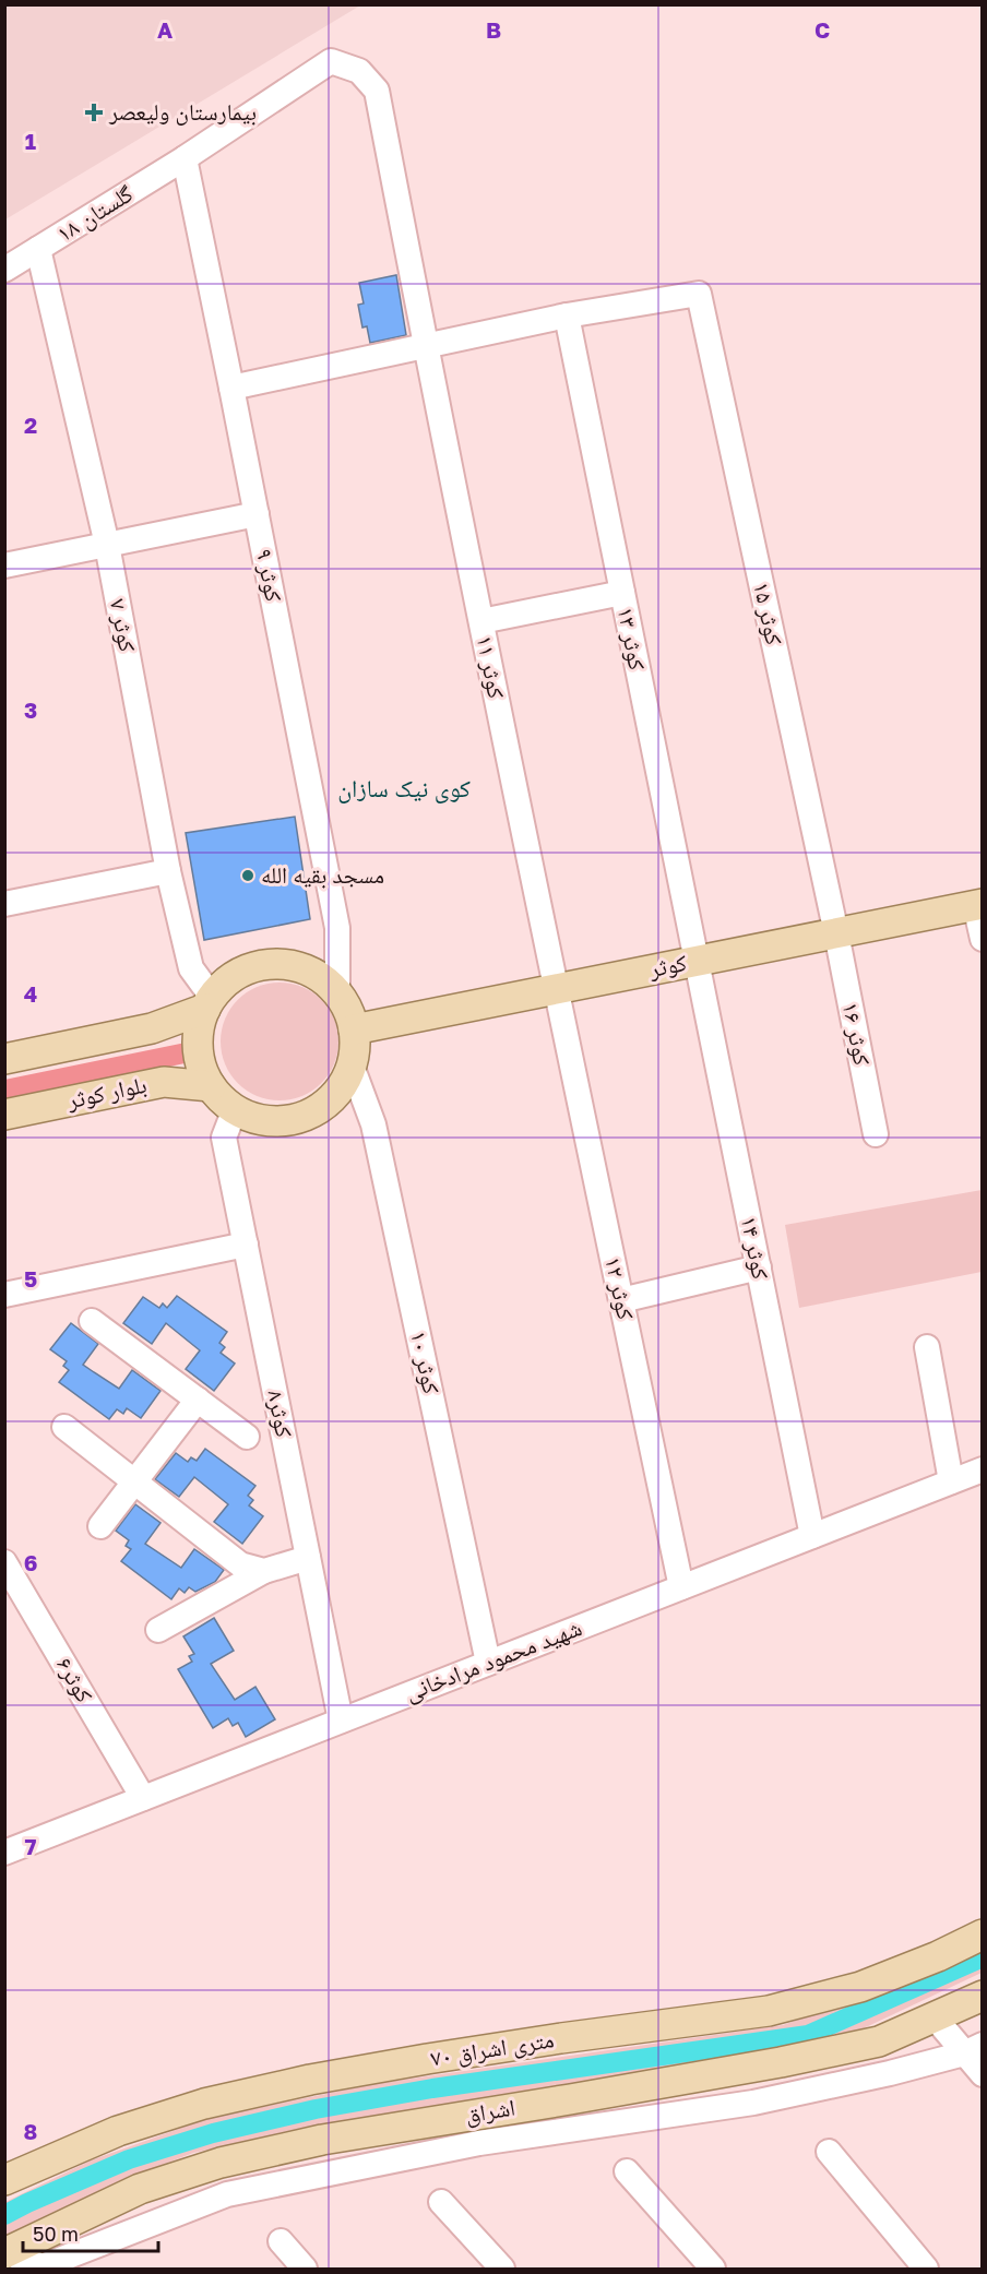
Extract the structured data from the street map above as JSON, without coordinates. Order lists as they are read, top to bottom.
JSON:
{
  "streets": {
    "main road": [
      "کوثر",
      "بلوار کوثر",
      "۷۰ متری اشراق",
      "اشراق"
    ],
    "street": [
      "گلستان ۱۸",
      "کوثر ۹",
      "۱۵ کوثر",
      "کوثر ۷",
      "کوثر ۱۳",
      "کوثر ۱۱",
      "کوثر ۱۶",
      "کوثر ۱۴",
      "کوثر ۱۲",
      "کوثر ۱۰",
      "کوثر۸",
      "شهید محمود مرادخانی",
      "کوثر۶"
    ]
  },
  "crossings": [
    ["گلستان ۱۸", "کوثر ۹"],
    ["گلستان ۱۸", "کوثر ۷"],
    ["گلستان ۱۸", "کوثر ۱۱"],
    ["کوثر ۹", "کوثر ۷"],
    ["کوثر ۹", "کوثر"],
    ["کوثر ۹", "بلوار کوثر"],
    ["کوثر ۹", "کوثر ۱۰"],
    ["کوثر ۹", "کوثر۸"],
    ["۱۵ کوثر", "کوثر ۱۳"],
    ["۱۵ کوثر", "کوثر"],
    ["۱۵ کوثر", "کوثر ۱۶"],
    ["کوثر ۷", "کوثر"],
    ["کوثر ۷", "بلوار کوثر"],
    ["کوثر ۷", "کوثر ۱۰"],
    ["کوثر ۷", "کوثر۸"],
    ["کوثر ۱۳", "کوثر"],
    ["کوثر ۱۳", "کوثر ۱۴"],
    ["کوثر ۱۱", "کوثر"],
    ["کوثر ۱۱", "کوثر ۱۲"],
    ["کوثر", "کوثر ۱۶"],
    ["کوثر", "بلوار کوثر"],
    ["کوثر", "کوثر ۱۴"],
    ["کوثر", "کوثر ۱۲"],
    ["کوثر", "کوثر ۱۰"],
    ["کوثر", "کوثر۸"],
    ["بلوار کوثر", "کوثر ۱۰"],
    ["بلوار کوثر", "کوثر۸"],
    ["کوثر ۱۴", "شهید محمود مرادخانی"],
    ["کوثر ۱۲", "شهید محمود مرادخانی"],
    ["کوثر ۱۰", "کوثر۸"],
    ["کوثر ۱۰", "شهید محمود مرادخانی"],
    ["کوثر۸", "شهید محمود مرادخانی"],
    ["شهید محمود مرادخانی", "کوثر۶"]
  ],
  "districts": ["کوی نیک سازان"],
  "places": {
    "health": ["بیمارستان ولیعصر"],
    "other": ["مسجد بقیه الله"]
  },
  "scale_bar": "50 m",
  "grid": {
    "columns": ["A", "B", "C"],
    "rows": [
      "1",
      "2",
      "3",
      "4",
      "5",
      "6",
      "7",
      "8"
    ]
  }
}
